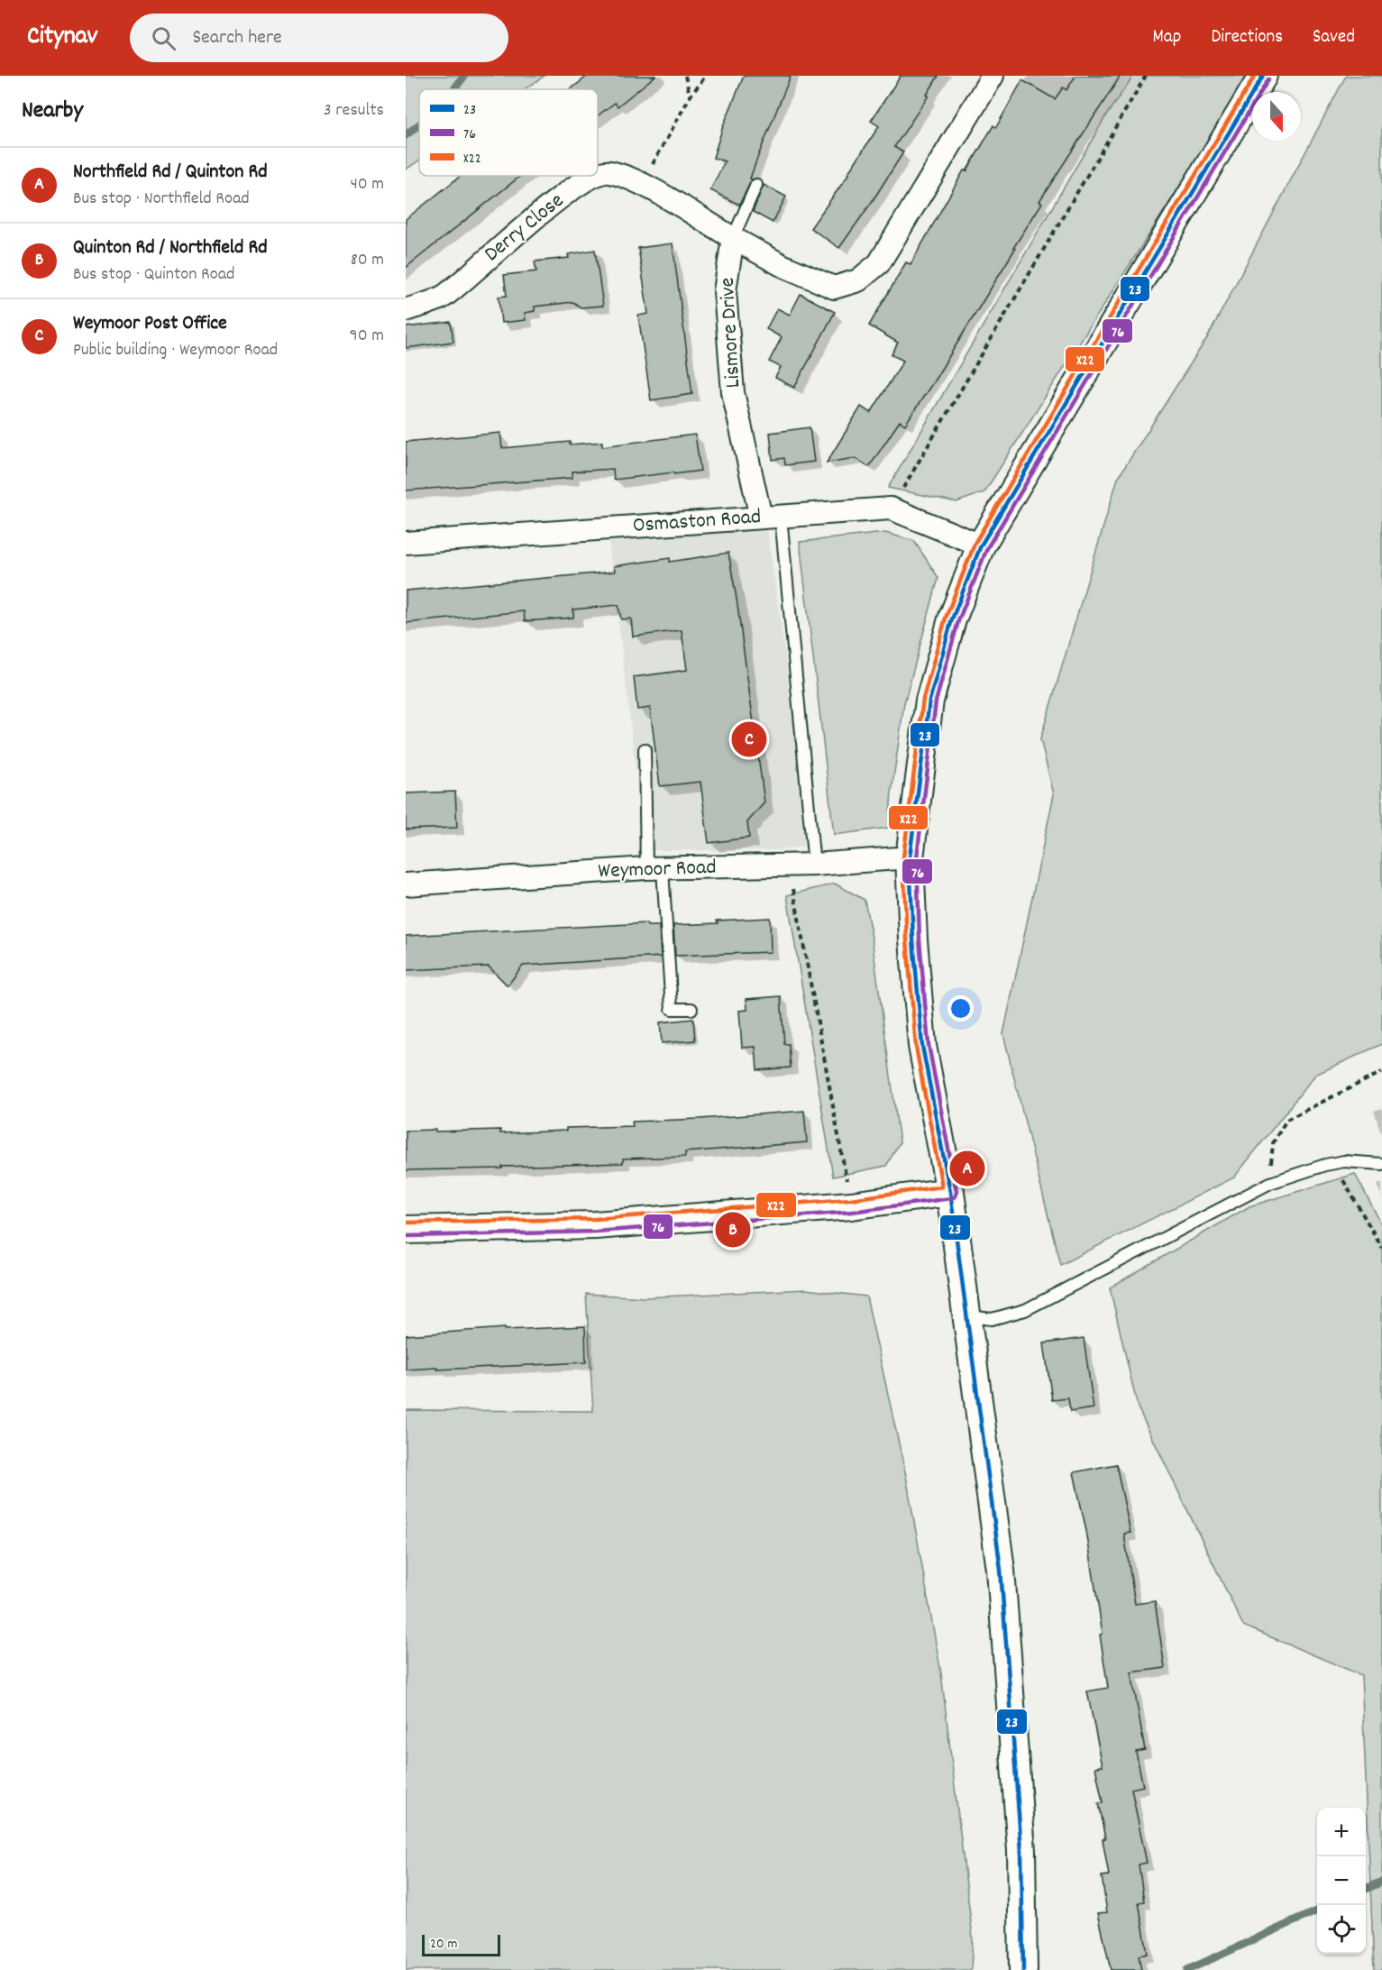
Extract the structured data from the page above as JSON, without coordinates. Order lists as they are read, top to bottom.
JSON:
{
  "streets": {
    "street": [
      "Derry Close",
      "Lismore Drive",
      "Osmaston Road",
      "Weymoor Road"
    ]
  },
  "crossings": [
    ["Derry Close", "Lismore Drive"],
    ["Lismore Drive", "Osmaston Road"]
  ],
  "lines": ["transit line 23", "transit line X22", "transit line 76"],
  "legend": ["23", "76", "X22"],
  "scale_bar": "20 m",
  "north": "bottom",
  "page": {
    "header": "Citynav",
    "search": "Search here",
    "nav": ["Map", "Directions", "Saved"],
    "heading": ["Nearby", "3 results"],
    "list": [
      {
        "mark": "A",
        "name": "Northfield Rd / Quinton Rd",
        "note": "Bus stop · Northfield Road",
        "value": "40 m"
      },
      {
        "mark": "B",
        "name": "Quinton Rd / Northfield Rd",
        "note": "Bus stop · Quinton Road",
        "value": "80 m"
      },
      {
        "mark": "C",
        "name": "Weymoor Post Office",
        "note": "Public building · Weymoor Road",
        "value": "90 m"
      }
    ],
    "pins": ["C", "A", "B"],
    "map_buttons": ["+", "−"],
    "scale": "20 m"
  }
}
